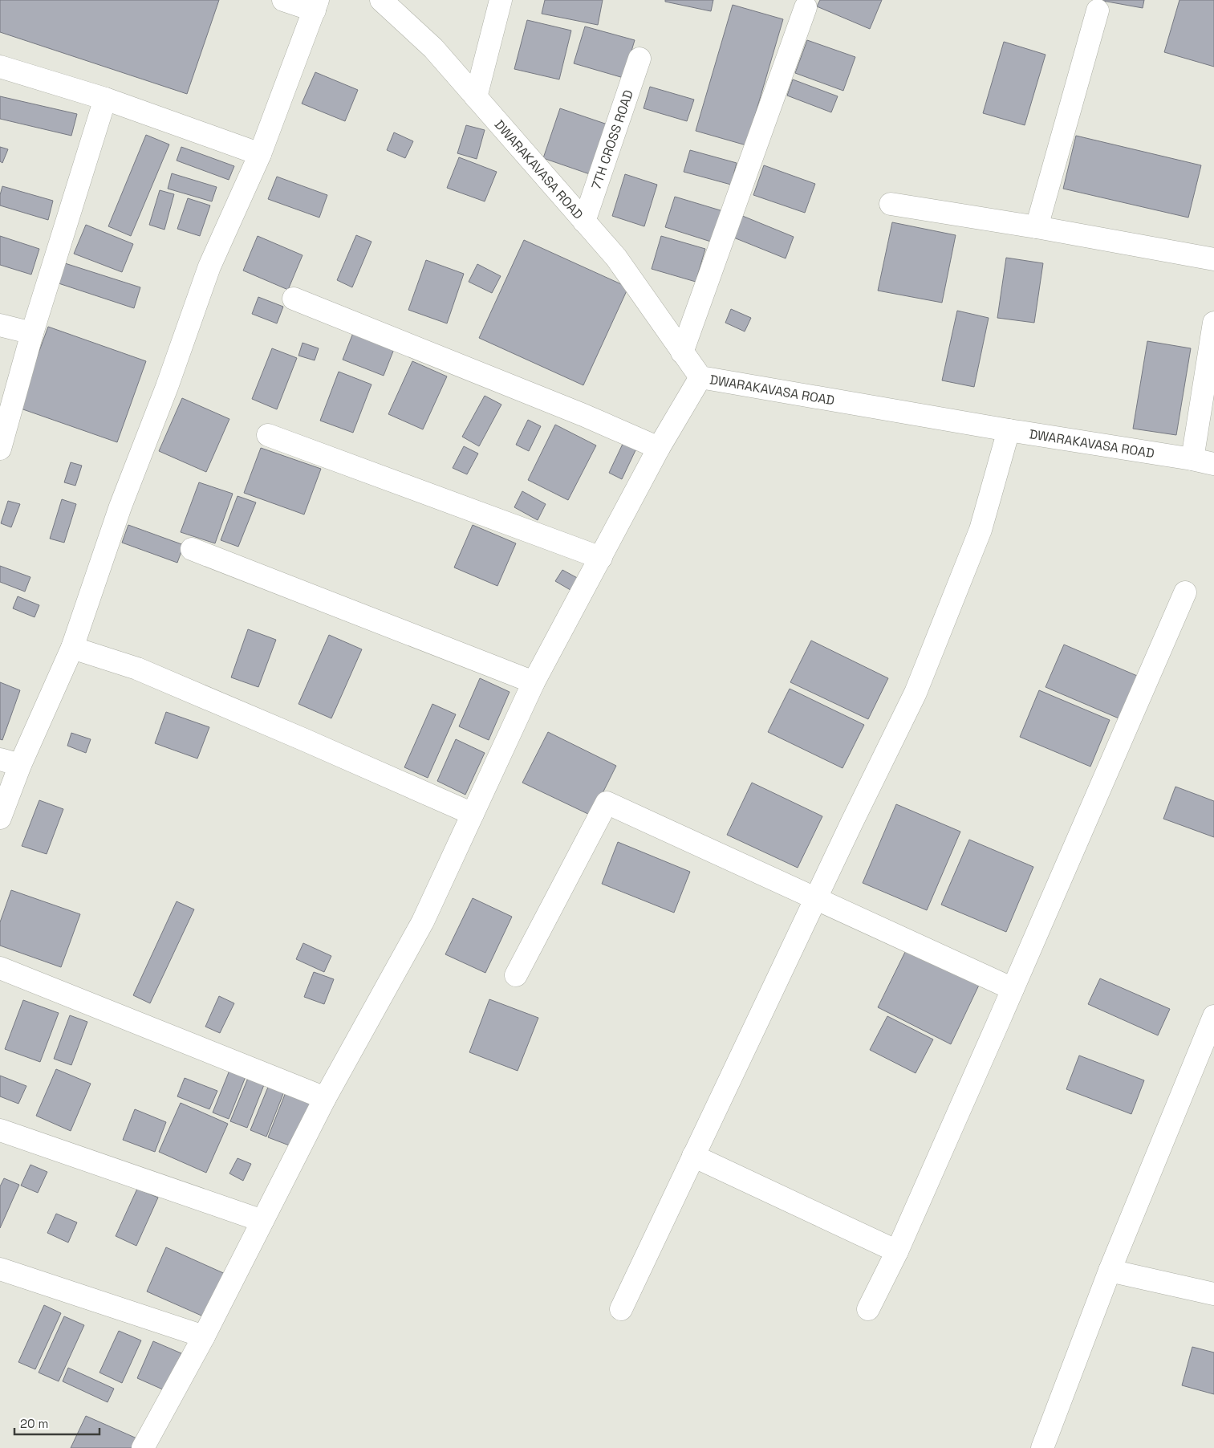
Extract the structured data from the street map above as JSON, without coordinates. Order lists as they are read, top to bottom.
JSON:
{
  "streets": {
    "street": ["7TH CROSS ROAD", "DWARAKAVASA ROAD"]
  },
  "crossings": [
    ["7TH CROSS ROAD", "DWARAKAVASA ROAD"]
  ],
  "scale_bar": "20 m"
}
